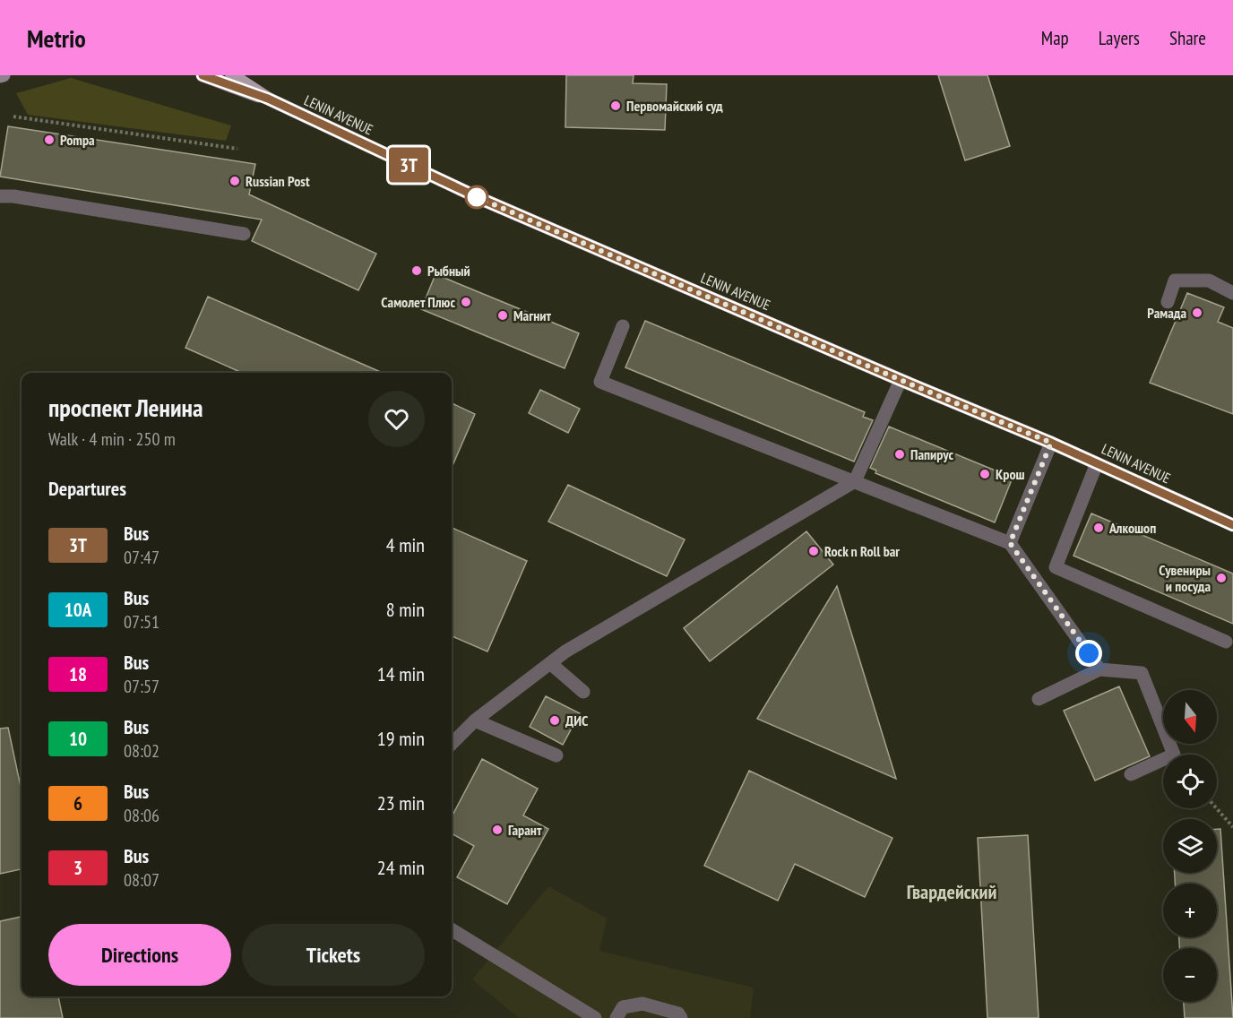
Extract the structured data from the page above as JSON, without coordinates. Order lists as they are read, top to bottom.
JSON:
{
  "streets": {
    "main road": ["LENIN AVENUE"]
  },
  "districts": ["Гвардейский"],
  "places": [
    "Первомайский суд",
    "Pompa",
    "Russian Post",
    "Рыбный",
    "Самолет Плюс",
    "Рамада",
    "Магнит",
    "Папирус",
    "Крош",
    "Алкошоп",
    "Rock n Roll bar",
    "Сувениры и посуда",
    "ДИС",
    "Гарант"
  ],
  "lines": ["bus line 3Т"],
  "north": "bottom",
  "page": {
    "header": "Metrio",
    "nav": ["Map", "Layers", "Share"],
    "on_map": "3Т",
    "heading": [
      ["проспект Ленина", "Walk · 4 min · 250 m"],
      "Departures"
    ],
    "list": [
      {
        "mark": "3Т",
        "name": "Bus",
        "note": "07:47",
        "value": "4 min"
      },
      {
        "mark": "10А",
        "name": "Bus",
        "note": "07:51",
        "value": "8 min"
      },
      {
        "mark": "18",
        "name": "Bus",
        "note": "07:57",
        "value": "14 min"
      },
      {
        "mark": "10",
        "name": "Bus",
        "note": "08:02",
        "value": "19 min"
      },
      {
        "mark": "6",
        "name": "Bus",
        "note": "08:06",
        "value": "23 min"
      },
      {
        "mark": "3",
        "name": "Bus",
        "note": "08:07",
        "value": "24 min"
      }
    ],
    "map_buttons": ["+", "−"],
    "buttons": ["Directions", "Tickets"]
  }
}
